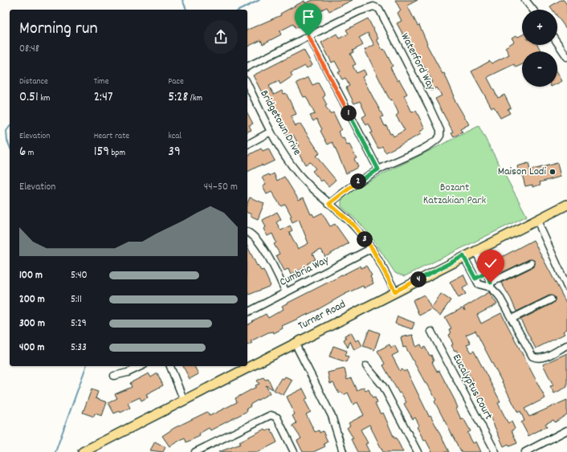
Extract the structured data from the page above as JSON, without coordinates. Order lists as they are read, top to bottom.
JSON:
{
  "streets": {
    "main road": ["Turner Road"],
    "street": [
      "Waterford Way",
      "Bridgetown Drive",
      "Cumbria Way",
      "Eucalyptus Court"
    ]
  },
  "crossings": [
    ["Bridgetown Drive", "Cumbria Way"],
    ["Bridgetown Drive", "Turner Road"]
  ],
  "parks": ["Bozant Katzakian Park"],
  "places": ["Maison Lodi"],
  "page": {
    "map_buttons": ["+", "−"],
    "heading": ["Morning run", "08:48"],
    "stats": [
      ["Distance", "0.51 km"],
      ["Time", "2:47"],
      ["Pace", "5:28 /km"],
      ["Elevation", "6 m"],
      ["Heart rate", "159 bpm"],
      ["kcal", "39"]
    ],
    "pins": [
      "1",
      "2",
      "3",
      "4"
    ],
    "chart": ["Elevation", "44–50 m"],
    "list": [
      {
        "name": "100 m",
        "note": "5:40"
      },
      {
        "name": "200 m",
        "note": "5:11"
      },
      {
        "name": "300 m",
        "note": "5:29"
      },
      {
        "name": "400 m",
        "note": "5:33"
      }
    ]
  }
}
